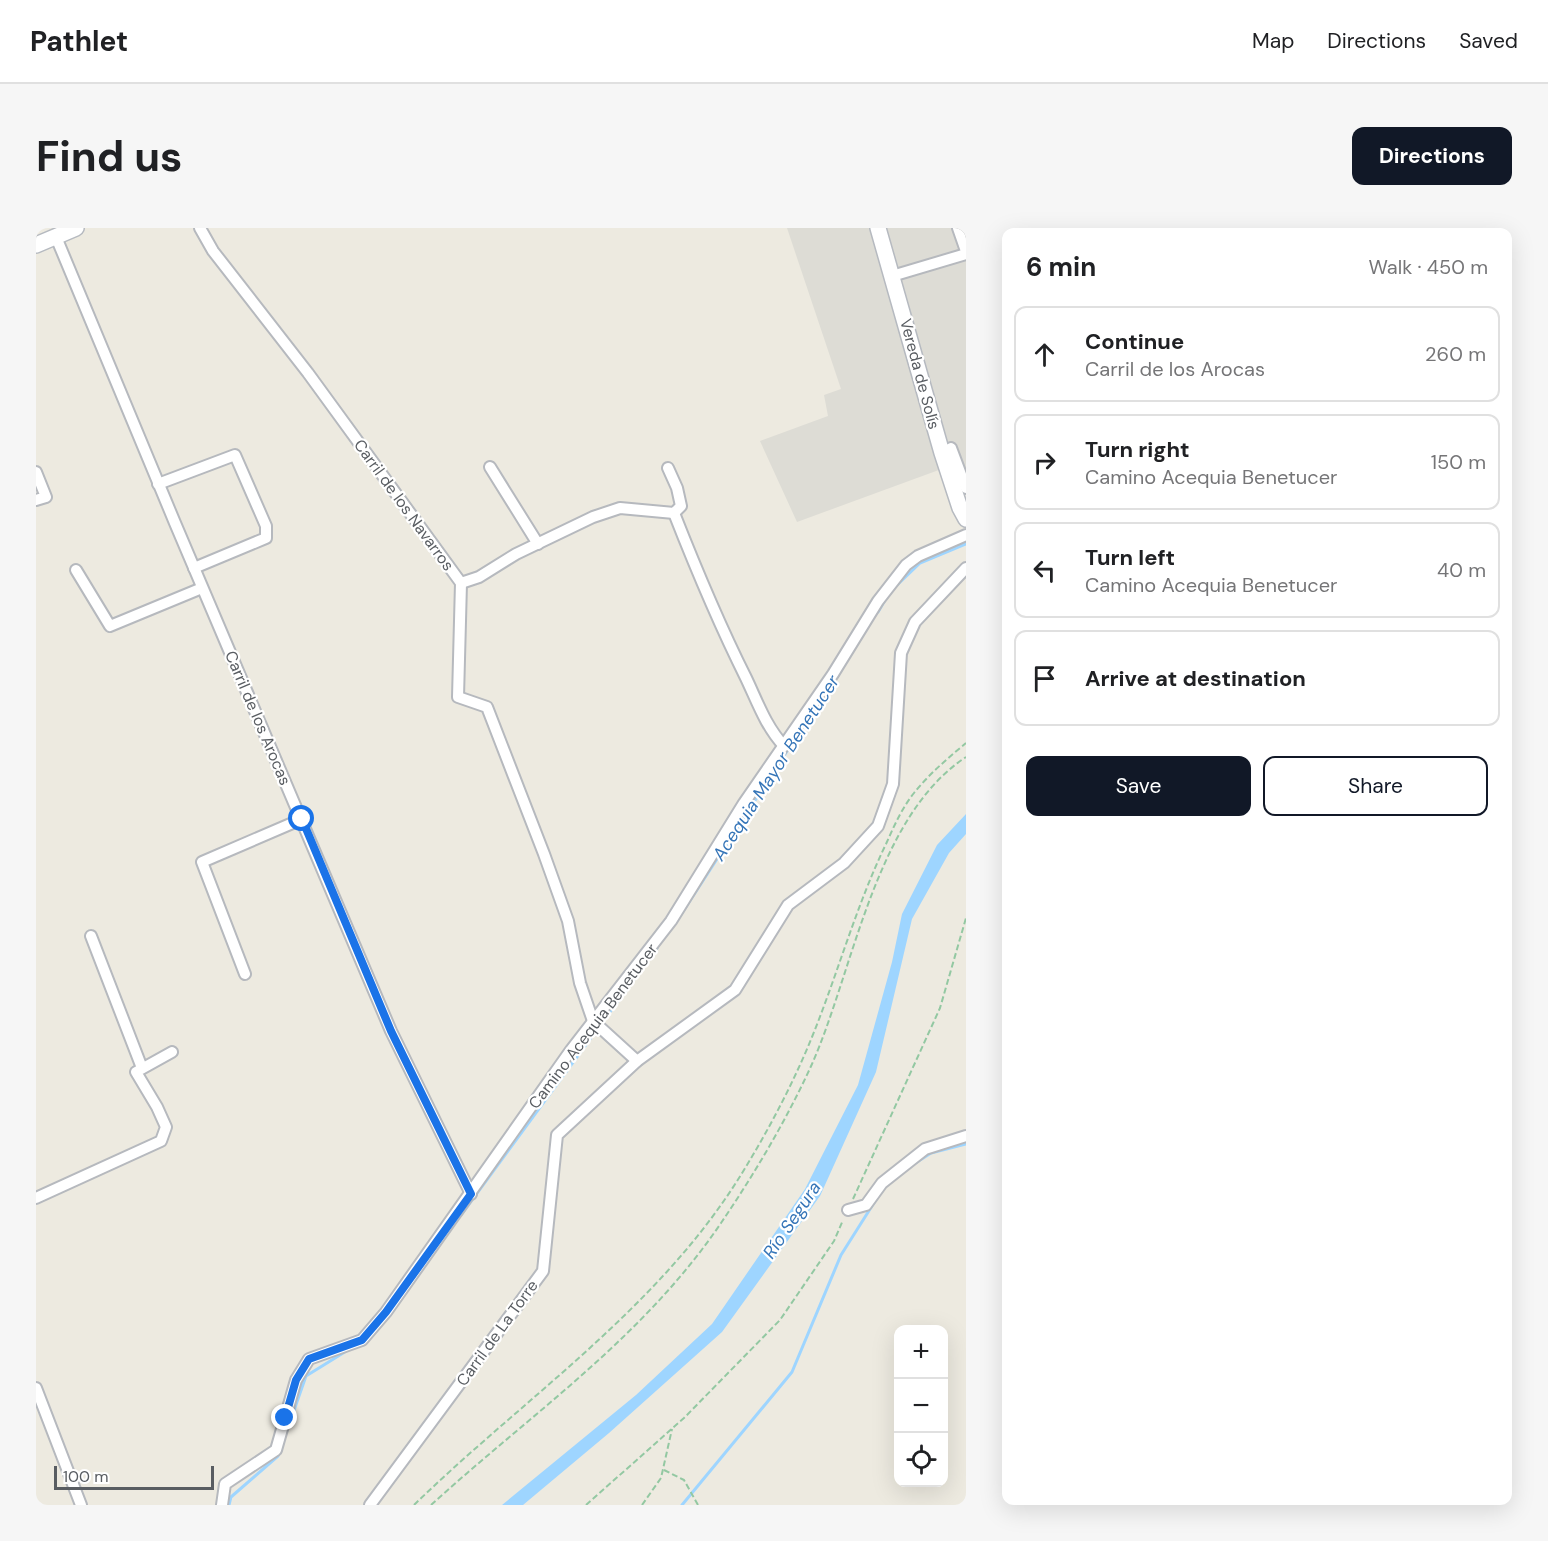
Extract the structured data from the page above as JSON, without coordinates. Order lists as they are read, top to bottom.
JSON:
{
  "streets": {
    "street": [
      "Vereda de Solís",
      "Carril de los Navarros",
      "Carril de los Arocas",
      "Camino Acequia Benetucer",
      "Carril de La Torre"
    ]
  },
  "crossings": [
    ["Carril de los Navarros", "Camino Acequia Benetucer"],
    ["Carril de los Navarros", "Carril de La Torre"],
    ["Carril de los Arocas", "Camino Acequia Benetucer"]
  ],
  "water": ["Acequia Mayor Benetucer", "Río Segura"],
  "scale_bar": "100 m",
  "page": {
    "header": "Pathlet",
    "nav": ["Map", "Directions", "Saved"],
    "buttons": [
      "Directions",
      ["Save", "Share"]
    ],
    "title": "Find us",
    "heading": ["6 min", "Walk · 450 m"],
    "list": [
      ["Continue", "Carril de los Arocas", "260 m"],
      ["Turn right", "Camino Acequia Benetucer", "150 m"],
      ["Turn left", "Camino Acequia Benetucer", "40 m"],
      "Arrive at destination"
    ],
    "map_buttons": ["+", "−"],
    "scale": "100 m"
  }
}
